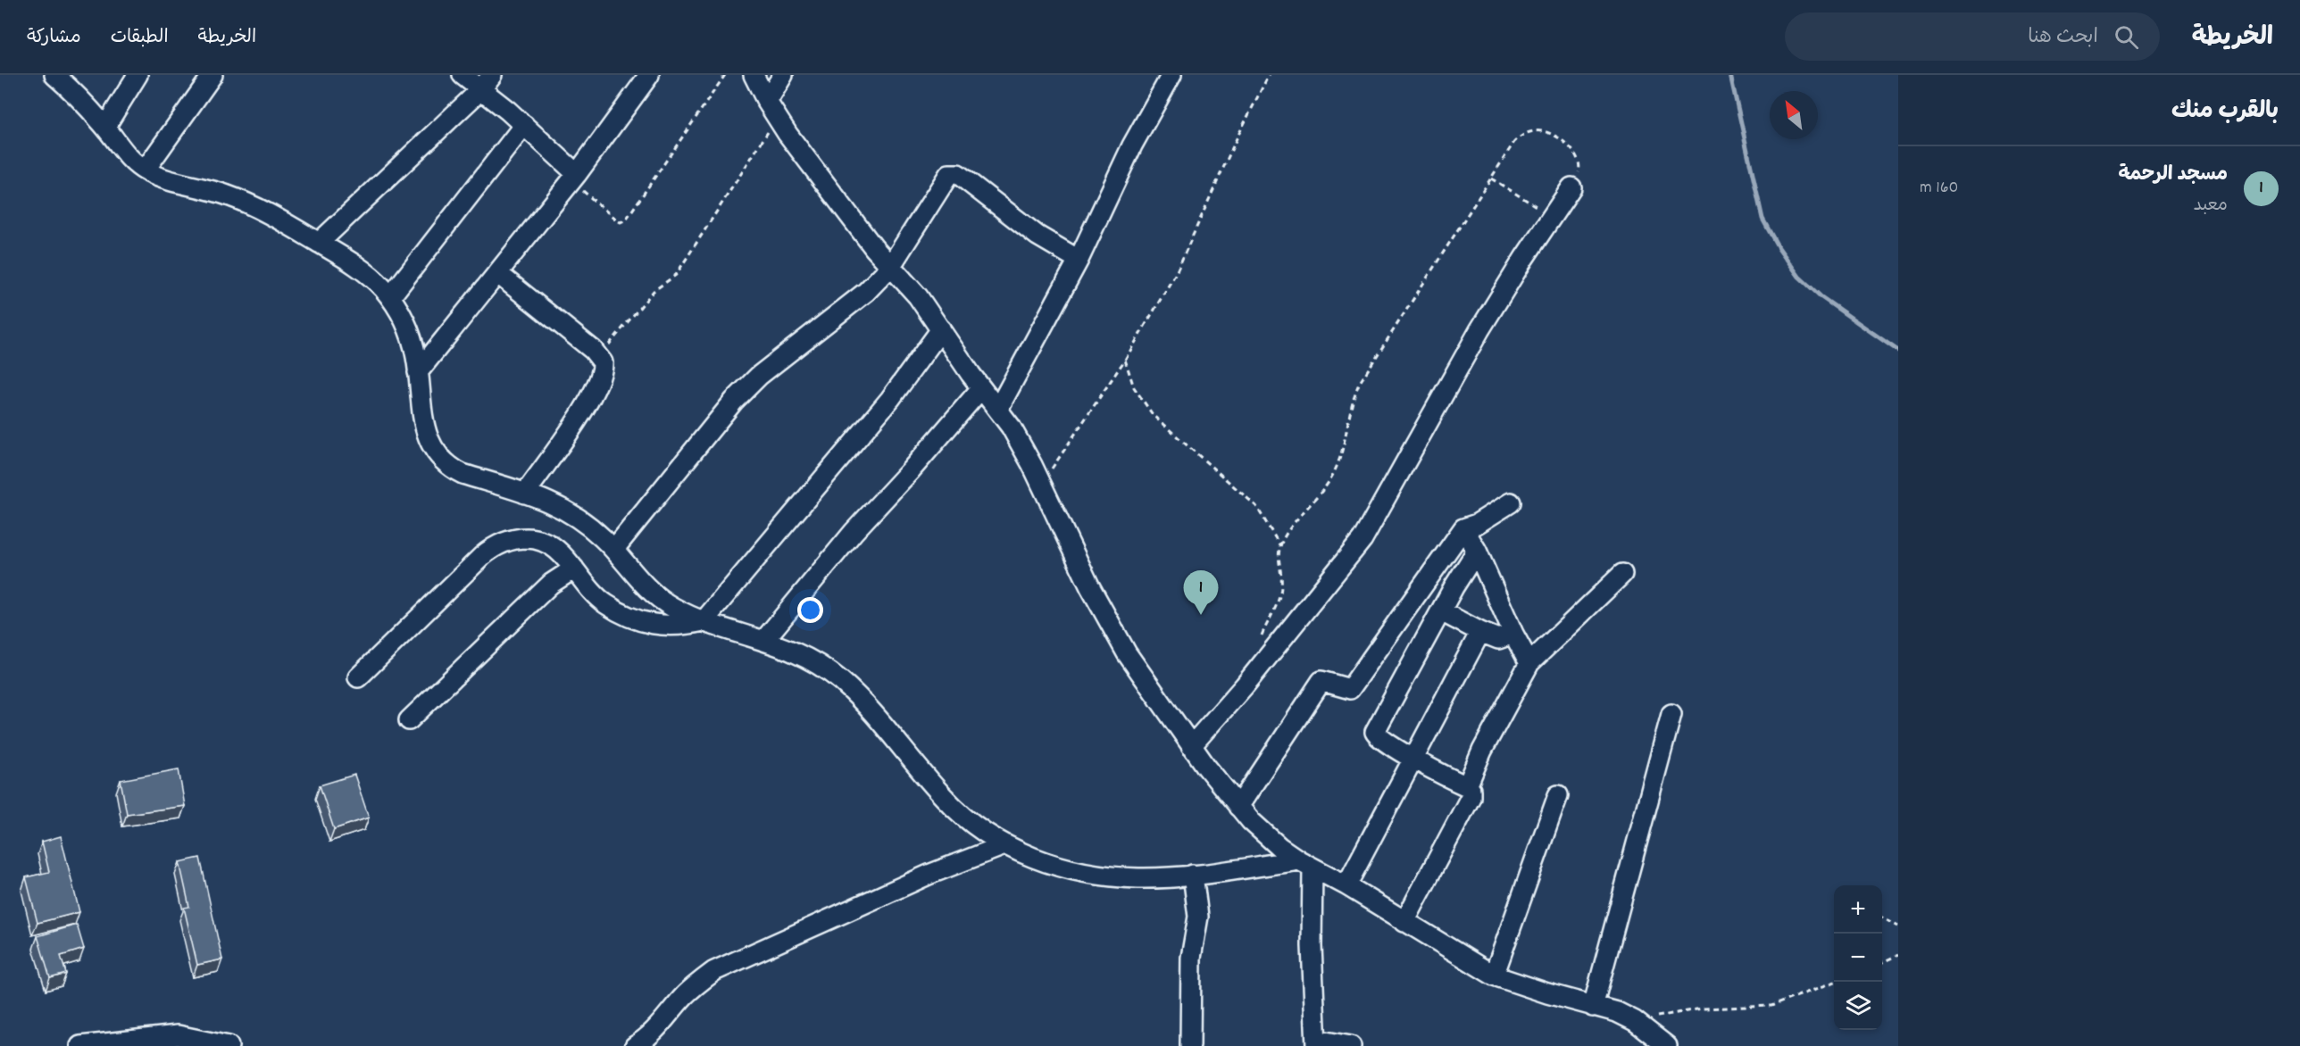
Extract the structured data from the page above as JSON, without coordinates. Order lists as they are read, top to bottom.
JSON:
{
  "north": "top left",
  "page": {
    "header": "الخريطة",
    "search": "ابحث هنا",
    "nav": ["الخريطة", "الطبقات", "مشاركة"],
    "heading": "بالقرب منك",
    "list": [
      {
        "mark": "1",
        "name": "مسجد الرحمة",
        "note": "معبد",
        "value": "160 m"
      }
    ],
    "pins": "1",
    "map_buttons": ["+", "−"]
  }
}
